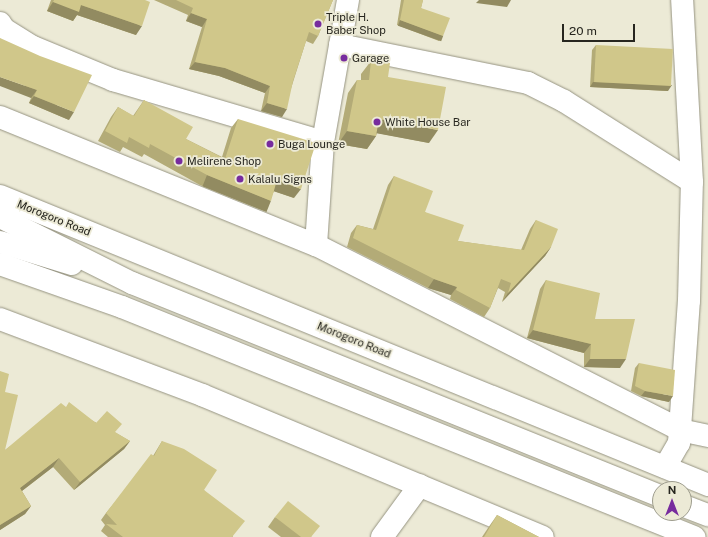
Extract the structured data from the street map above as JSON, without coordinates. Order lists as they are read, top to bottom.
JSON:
{
  "streets": {
    "main road": ["Morogoro Road"]
  },
  "places": [
    "Triple H. Baber Shop",
    "Garage",
    "White House Bar",
    "Buga Lounge",
    "Melirene Shop",
    "Kalalu Signs"
  ],
  "scale_bar": "20 m",
  "north": "top"
}
